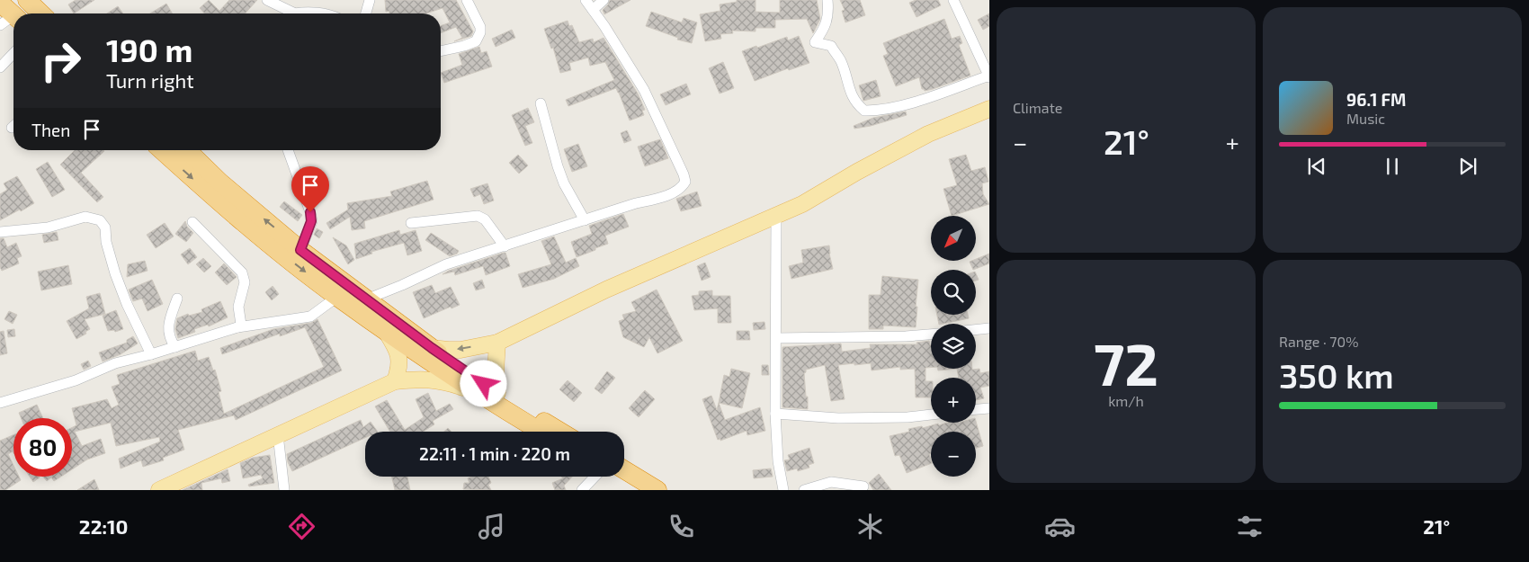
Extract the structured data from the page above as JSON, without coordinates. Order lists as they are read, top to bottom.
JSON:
{
  "north": "bottom left",
  "page": {
    "tile": [
      "Climate",
      ["72", "km/h"],
      ["Range · 70%", "350 km"]
    ],
    "turn": ["190 m", "Turn right"],
    "song": ["96.1 FM", "Music"],
    "then": "Then",
    "heat": ["−", "21°", "+"],
    "map_buttons": ["+", "−"],
    "limit": "80",
    "trip": "22:11 · 1 min · 220 m",
    "tabs": ["22:10", "21°"]
  }
}
